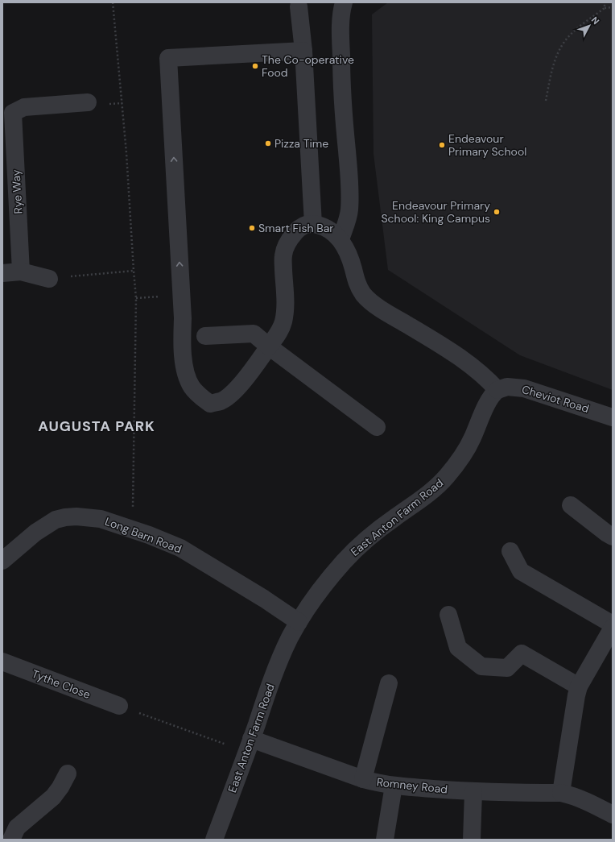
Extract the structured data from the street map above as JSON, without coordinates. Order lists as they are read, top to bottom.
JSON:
{
  "streets": {
    "street": [
      "Rye Way",
      "Cheviot Road",
      "East Anton Farm Road",
      "Long Barn Road",
      "Tythe Close",
      "Romney Road"
    ]
  },
  "crossings": [
    ["Cheviot Road", "East Anton Farm Road"],
    ["East Anton Farm Road", "Long Barn Road"],
    ["East Anton Farm Road", "Romney Road"]
  ],
  "districts": ["AUGUSTA PARK"],
  "places": [
    "The Co-operative Food",
    "Pizza Time",
    "Endeavour Primary School",
    "Endeavour Primary School: King Campus",
    "Smart Fish Bar"
  ],
  "north": "top right"
}
